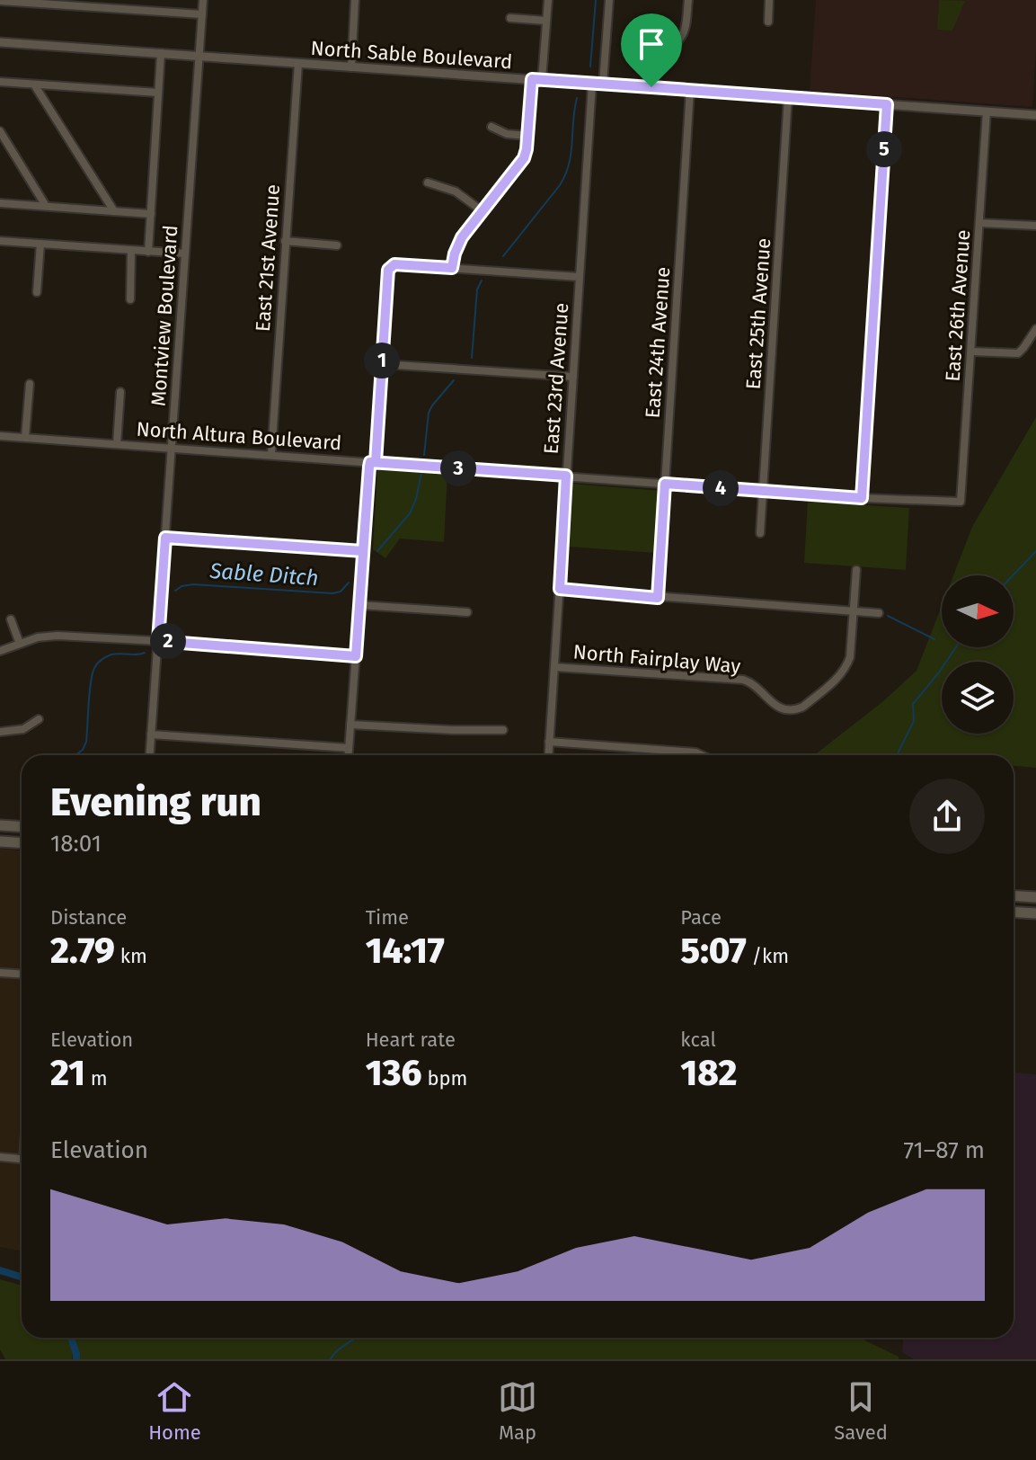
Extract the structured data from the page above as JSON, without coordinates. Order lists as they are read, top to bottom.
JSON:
{
  "streets": {
    "street": [
      "North Sable Boulevard",
      "East 21st Avenue",
      "East 26th Avenue",
      "East 25th Avenue",
      "Montview Boulevard",
      "East 24th Avenue",
      "East 23rd Avenue",
      "North Altura Boulevard",
      "North Fairplay Way"
    ]
  },
  "crossings": [
    ["North Sable Boulevard", "East 21st Avenue"],
    ["North Sable Boulevard", "East 26th Avenue"],
    ["North Sable Boulevard", "East 25th Avenue"],
    ["North Sable Boulevard", "Montview Boulevard"],
    ["North Sable Boulevard", "East 24th Avenue"],
    ["North Sable Boulevard", "East 23rd Avenue"],
    ["East 21st Avenue", "North Altura Boulevard"],
    ["East 26th Avenue", "North Altura Boulevard"],
    ["East 25th Avenue", "North Altura Boulevard"],
    ["Montview Boulevard", "North Altura Boulevard"],
    ["East 24th Avenue", "North Altura Boulevard"],
    ["East 23rd Avenue", "North Altura Boulevard"],
    ["East 23rd Avenue", "North Fairplay Way"]
  ],
  "water": ["Sable Ditch"],
  "north": "right",
  "page": {
    "pins": [
      "5",
      "1",
      "3",
      "4",
      "2"
    ],
    "heading": ["Evening run", "18:01"],
    "stats": [
      ["Distance", "2.79 km"],
      ["Time", "14:17"],
      ["Pace", "5:07 /km"],
      ["Elevation", "21 m"],
      ["Heart rate", "136 bpm"],
      ["kcal", "182"]
    ],
    "chart": ["Elevation", "71–87 m"],
    "tabs": ["Home", "Map", "Saved"]
  }
}
